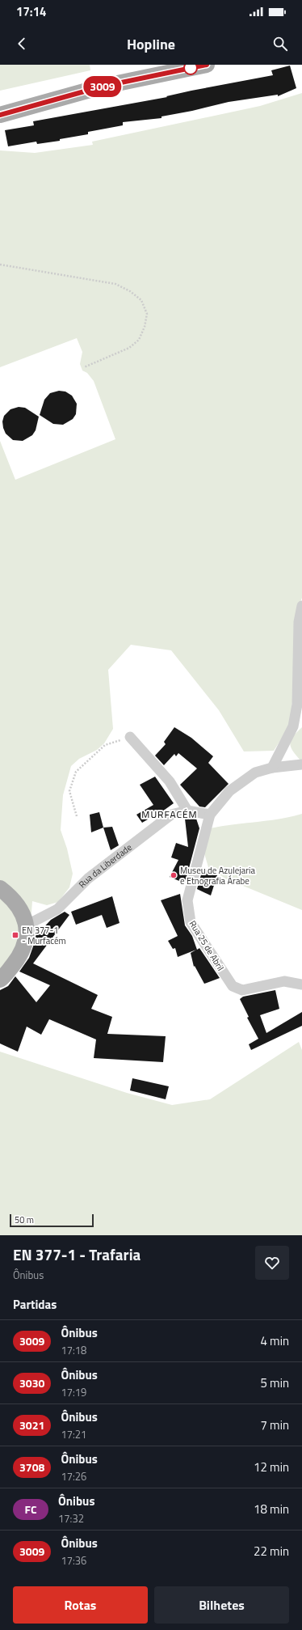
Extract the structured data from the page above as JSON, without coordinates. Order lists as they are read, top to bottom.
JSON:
{
  "streets": {
    "street": ["Rua da Liberdade", "Rua 25 de Abril"]
  },
  "crossings": [
    ["Rua da Liberdade", "Rua 25 de Abril"]
  ],
  "districts": ["MURFACÉM"],
  "places": {
    "other": ["Museu de Azulejaria e Etnografia Árabe"],
    "transit": ["EN 377-1 - Murfacém"]
  },
  "lines": ["bus line 3009"],
  "scale_bar": "50 m",
  "page": {
    "status": "17:14",
    "header": "Hopline",
    "on_map": "3009",
    "scale": "50 m",
    "heading": [
      ["EN 377-1 - Trafaria", "Ônibus"],
      "Partidas"
    ],
    "list": [
      {
        "mark": "3009",
        "name": "Ônibus",
        "note": "17:18",
        "value": "4 min"
      },
      {
        "mark": "3030",
        "name": "Ônibus",
        "note": "17:19",
        "value": "5 min"
      },
      {
        "mark": "3021",
        "name": "Ônibus",
        "note": "17:21",
        "value": "7 min"
      },
      {
        "mark": "3708",
        "name": "Ônibus",
        "note": "17:26",
        "value": "12 min"
      },
      {
        "mark": "FC",
        "name": "Ônibus",
        "note": "17:32",
        "value": "18 min"
      },
      {
        "mark": "3009",
        "name": "Ônibus",
        "note": "17:36",
        "value": "22 min"
      }
    ],
    "buttons": ["Rotas", "Bilhetes"]
  }
}
